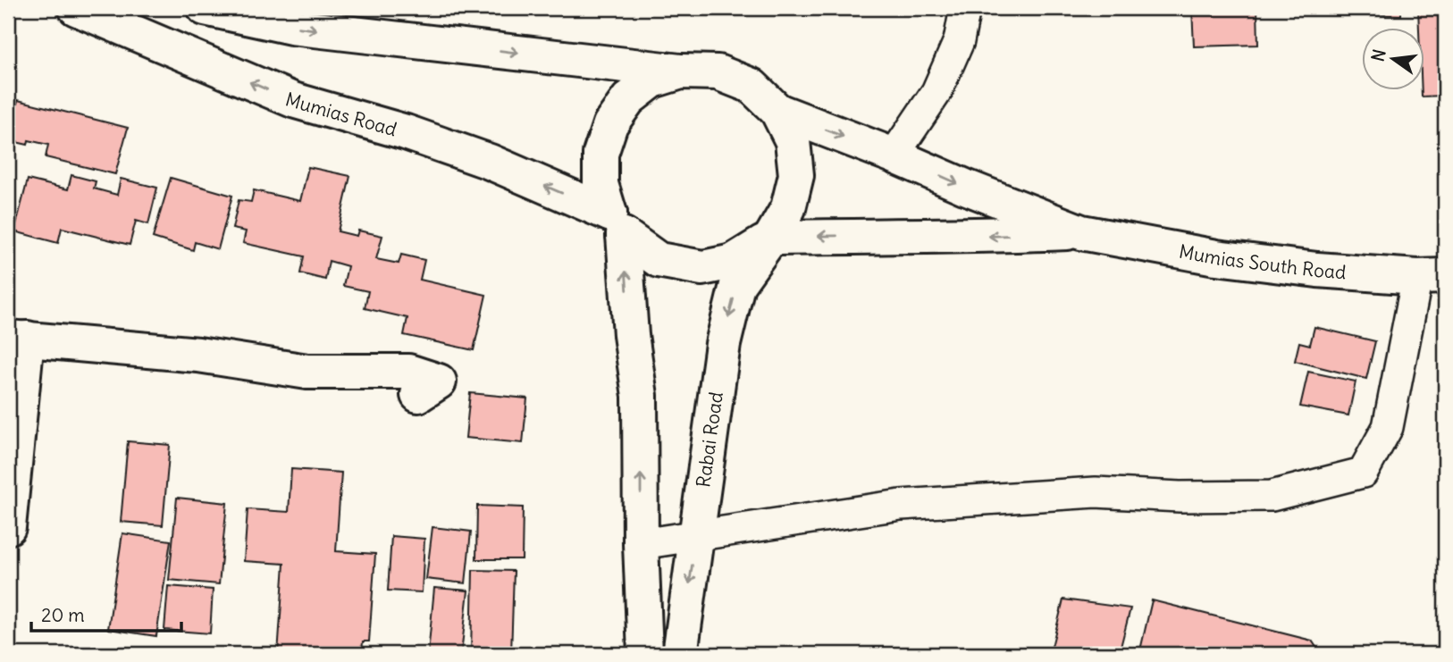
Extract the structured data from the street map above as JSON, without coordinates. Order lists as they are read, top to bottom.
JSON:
{
  "streets": {
    "main road": ["Mumias Road", "Mumias South Road", "Rabai Road"]
  },
  "crossings": [
    ["Mumias Road", "Mumias South Road"],
    ["Mumias Road", "Rabai Road"],
    ["Mumias South Road", "Rabai Road"]
  ],
  "scale_bar": "20 m",
  "north": "left"
}
